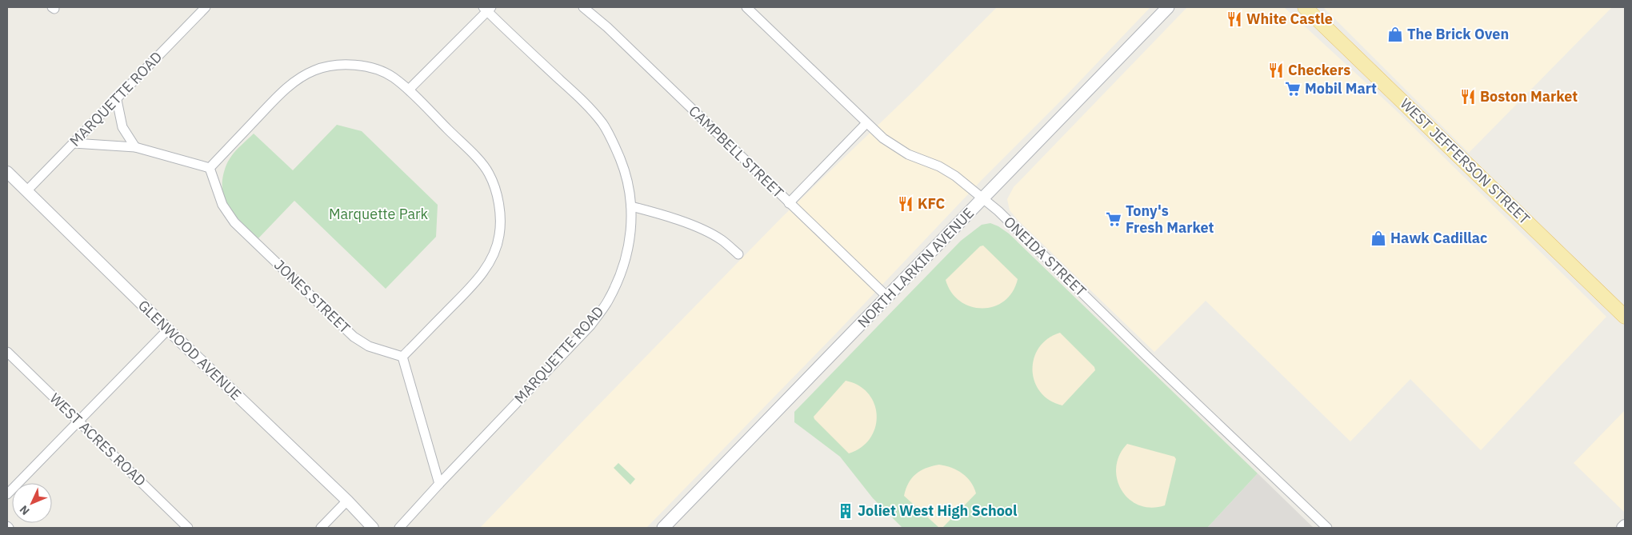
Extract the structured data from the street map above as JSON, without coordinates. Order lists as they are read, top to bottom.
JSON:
{
  "streets": {
    "main road": ["WEST JEFFERSON STREET", "NORTH LARKIN AVENUE"],
    "street": [
      "MARQUETTE ROAD",
      "CAMPBELL STREET",
      "ONEIDA STREET",
      "JONES STREET",
      "GLENWOOD AVENUE",
      "WEST ACRES ROAD"
    ]
  },
  "crossings": [
    ["MARQUETTE ROAD", "GLENWOOD AVENUE"],
    ["CAMPBELL STREET", "NORTH LARKIN AVENUE"],
    ["ONEIDA STREET", "NORTH LARKIN AVENUE"]
  ],
  "parks": ["Marquette Park"],
  "places": {
    "restaurant": [
      "White Castle",
      "Checkers",
      "Boston Market",
      "KFC"
    ],
    "shop": ["The Brick Oven", "Hawk Cadillac"],
    "supermarket": ["Mobil Mart", "Tony's Fresh Market"],
    "building": ["Joliet West High School"]
  },
  "north": "bottom left"
}
